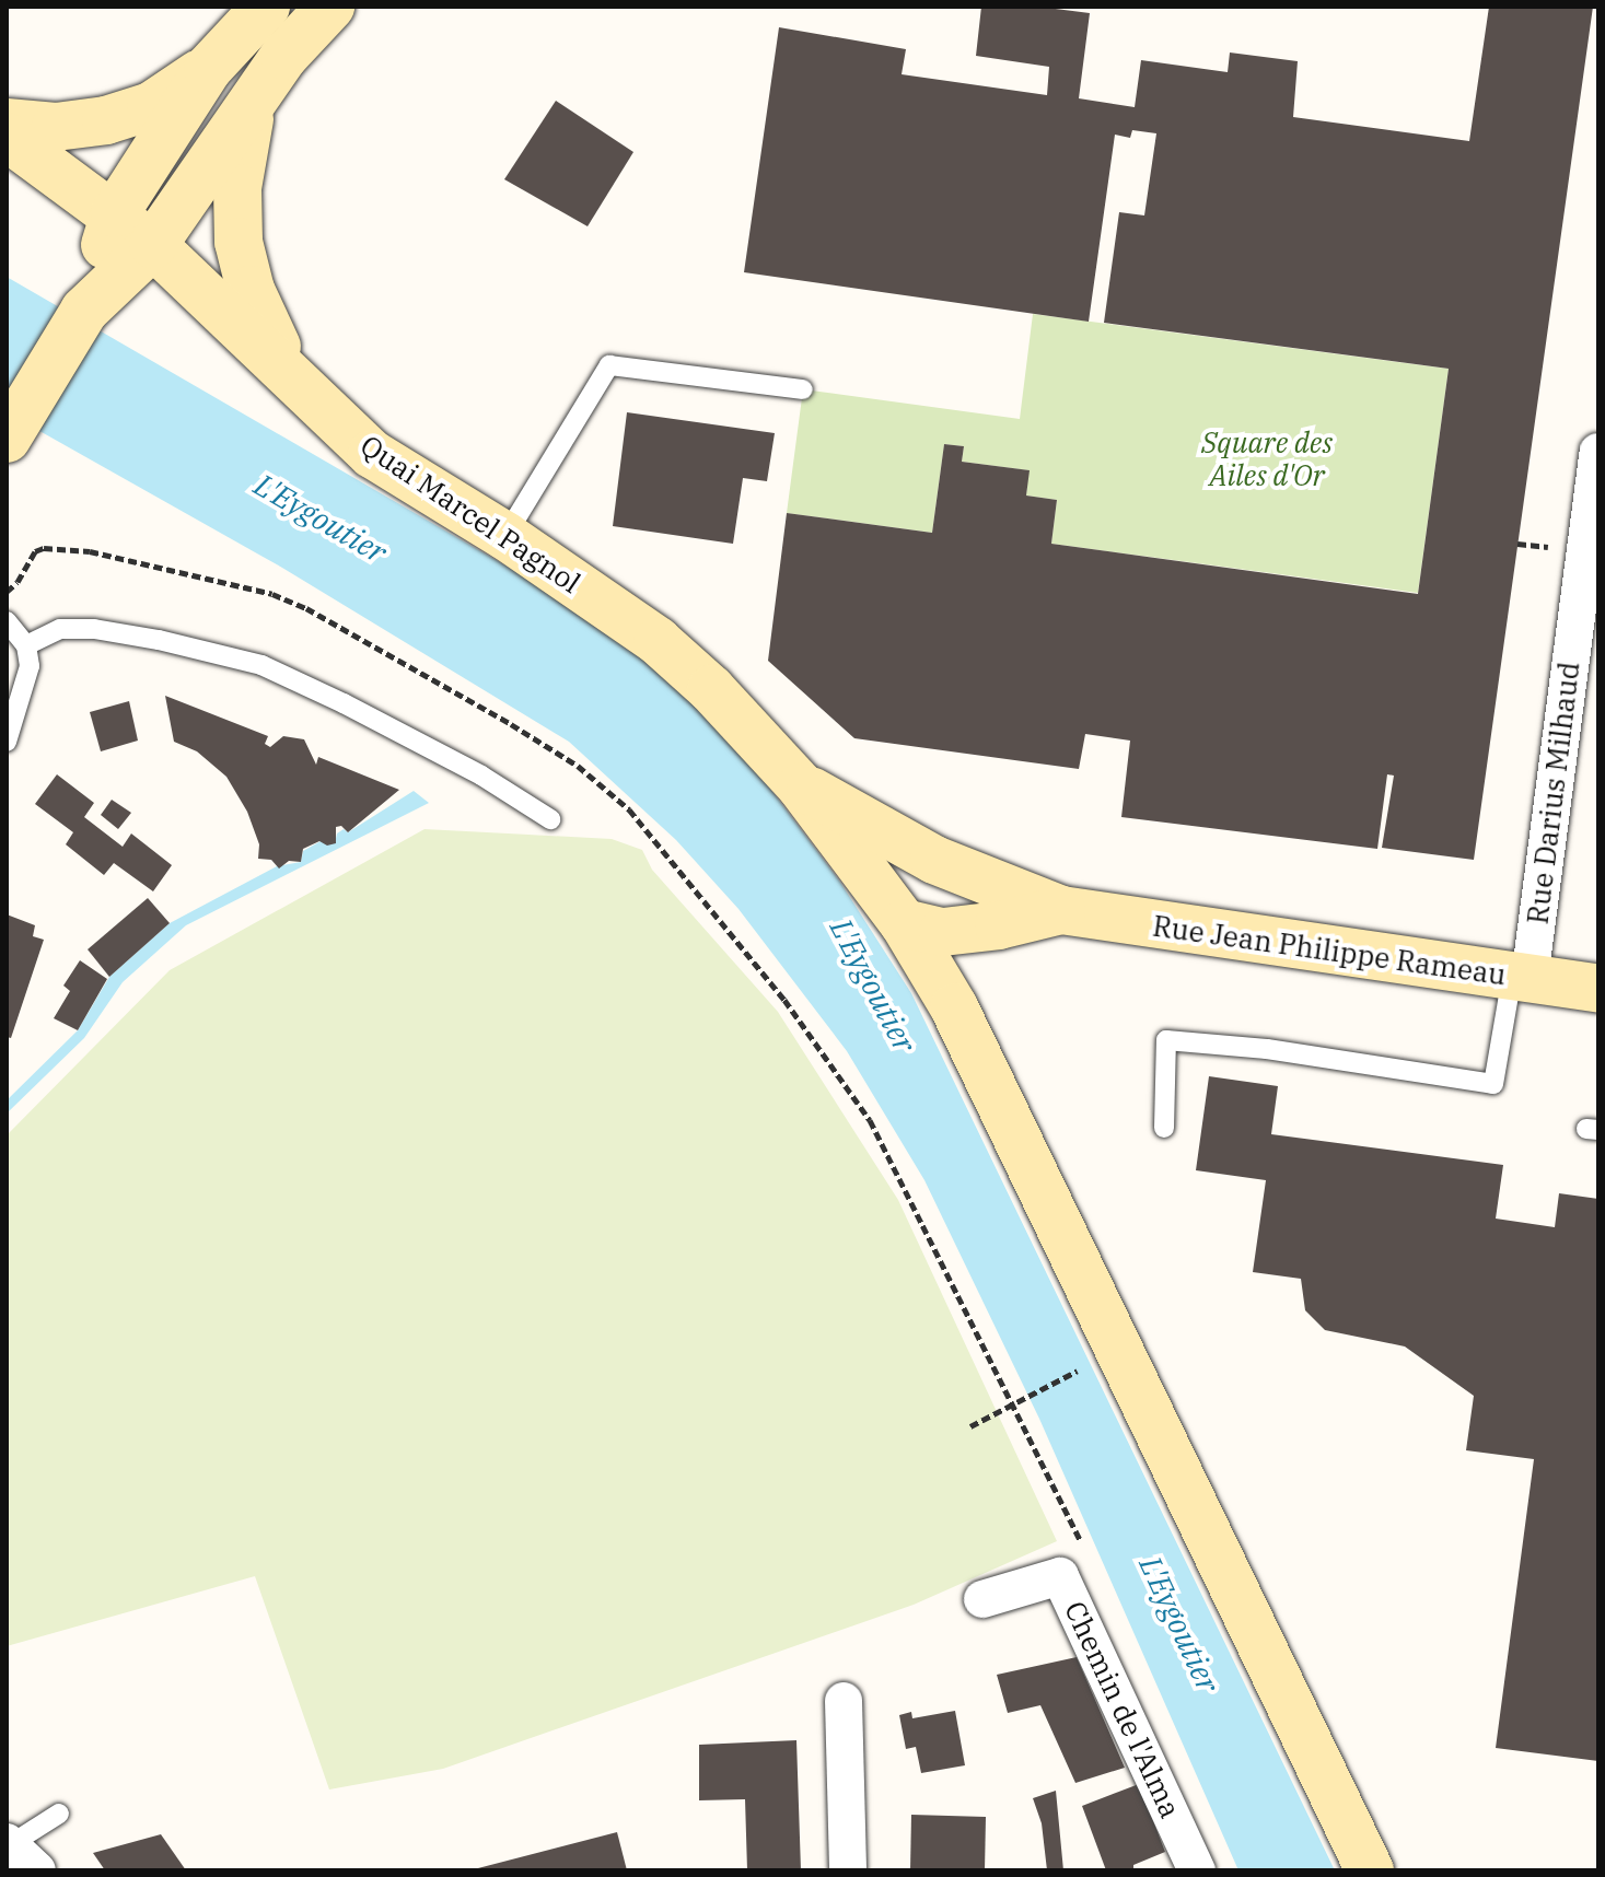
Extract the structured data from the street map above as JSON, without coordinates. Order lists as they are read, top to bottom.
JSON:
{
  "streets": {
    "street": [
      "Quai Marcel Pagnol",
      "Rue Darius Milhaud",
      "Rue Jean Philippe Rameau",
      "Chemin de l'Alma"
    ]
  },
  "crossings": [
    ["Quai Marcel Pagnol", "Rue Jean Philippe Rameau"],
    ["Rue Darius Milhaud", "Rue Jean Philippe Rameau"]
  ],
  "water": ["L'Eygoutier"],
  "parks": ["Square des Ailes d'Or"]
}
